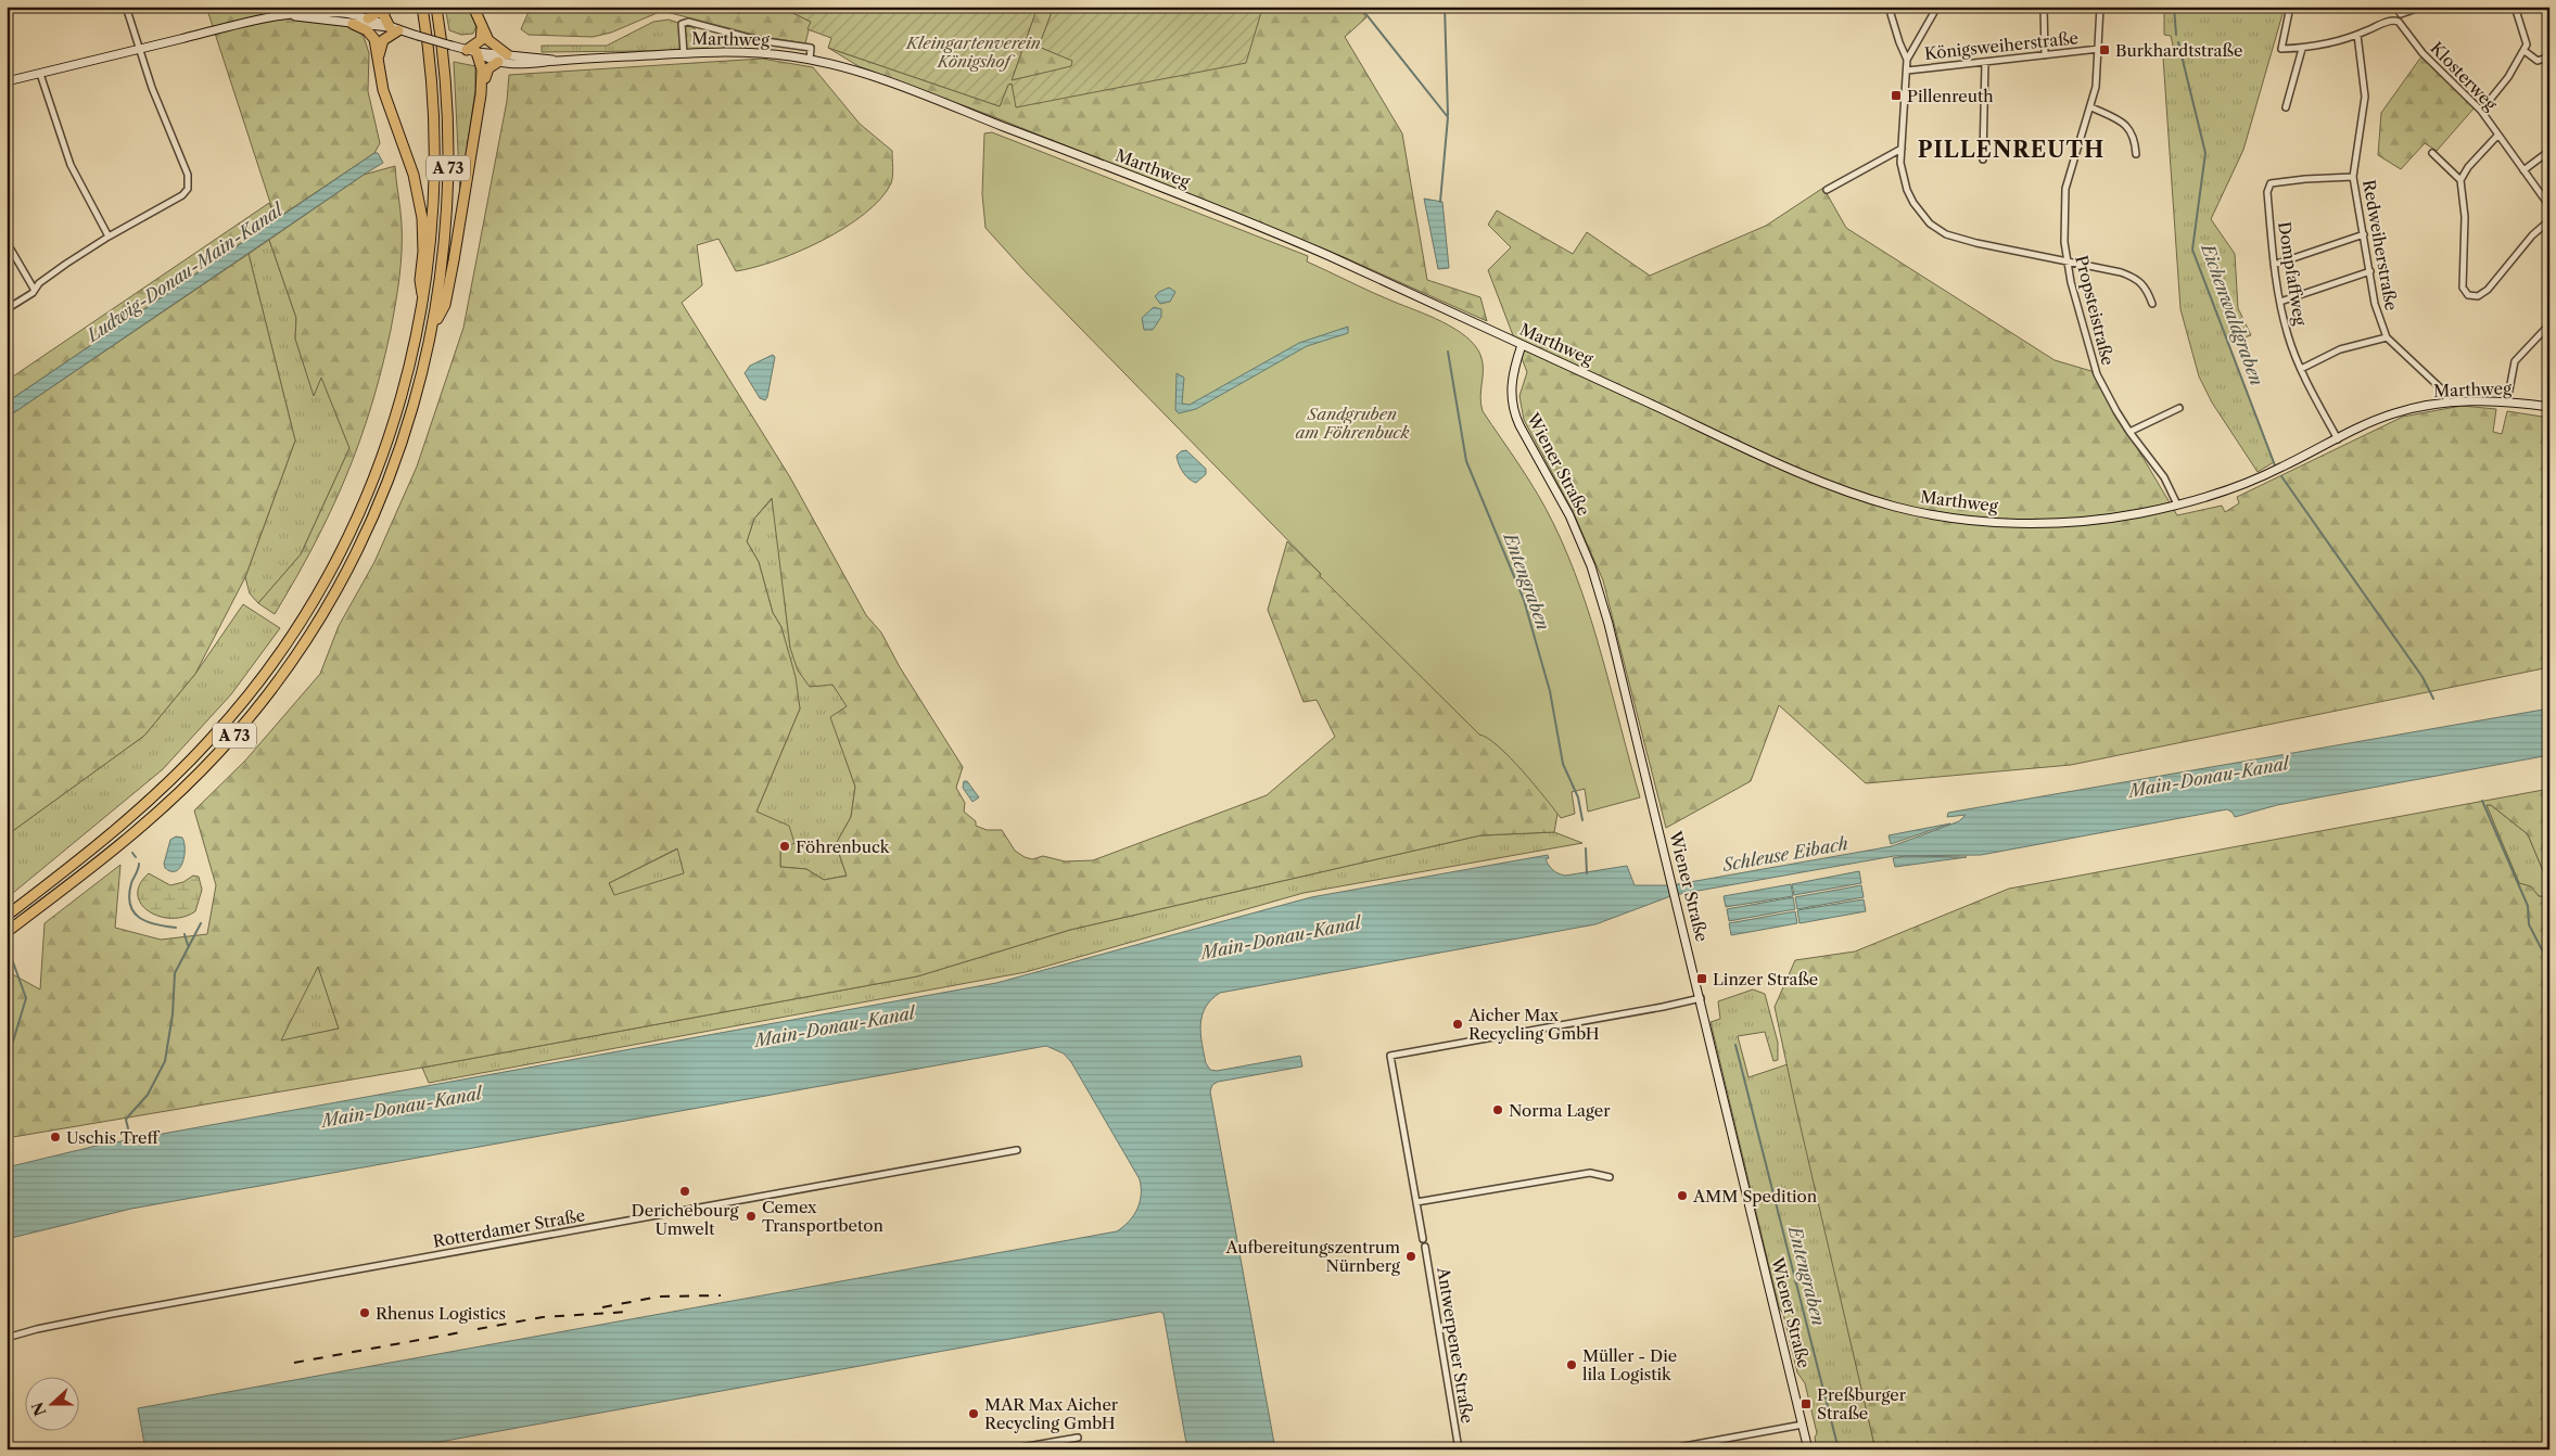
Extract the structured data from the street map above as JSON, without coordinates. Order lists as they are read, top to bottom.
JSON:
{
  "streets": {
    "highway": ["A 73"],
    "main road": ["Marthweg", "Wiener Straße"],
    "street": [
      "Königsweiherstraße",
      "Klosterweg",
      "Redweiherstraße",
      "Dompfaffweg",
      "Propsteistraße",
      "Rotterdamer Straße",
      "Antwerpener Straße"
    ]
  },
  "crossings": [
    ["Marthweg", "Redweiherstraße"],
    ["Marthweg", "Dompfaffweg"],
    ["Marthweg", "Propsteistraße"],
    ["Marthweg", "Wiener Straße"],
    ["Königsweiherstraße", "Propsteistraße"],
    ["Klosterweg", "Redweiherstraße"],
    ["Redweiherstraße", "Dompfaffweg"]
  ],
  "districts": ["PILLENREUTH"],
  "water": [
    "Ludwig-Donau-Main-Kanal",
    "Eichenwaldgraben",
    "Entengraben",
    "Main-Donau-Kanal",
    "Schleuse Eibach"
  ],
  "parks": ["Kleingartenverein Königshof", "Sandgruben am Föhrenbuck"],
  "places": {
    "transit": [
      "Burkhardtstraße",
      "Pillenreuth",
      "Linzer Straße",
      "Preßburger Straße"
    ],
    "other": [
      "Föhrenbuck",
      "Aicher Max Recycling GmbH",
      "Norma Lager",
      "Uschis Treff",
      "Derichebourg Umwelt",
      "AMM Spedition",
      "Cemex Transportbeton",
      "Aufbereitungszentrum Nürnberg",
      "Rhenus Logistics",
      "Müller - Die lila Logistik",
      "MAR Max Aicher Recycling GmbH"
    ]
  },
  "north": "left"
}
